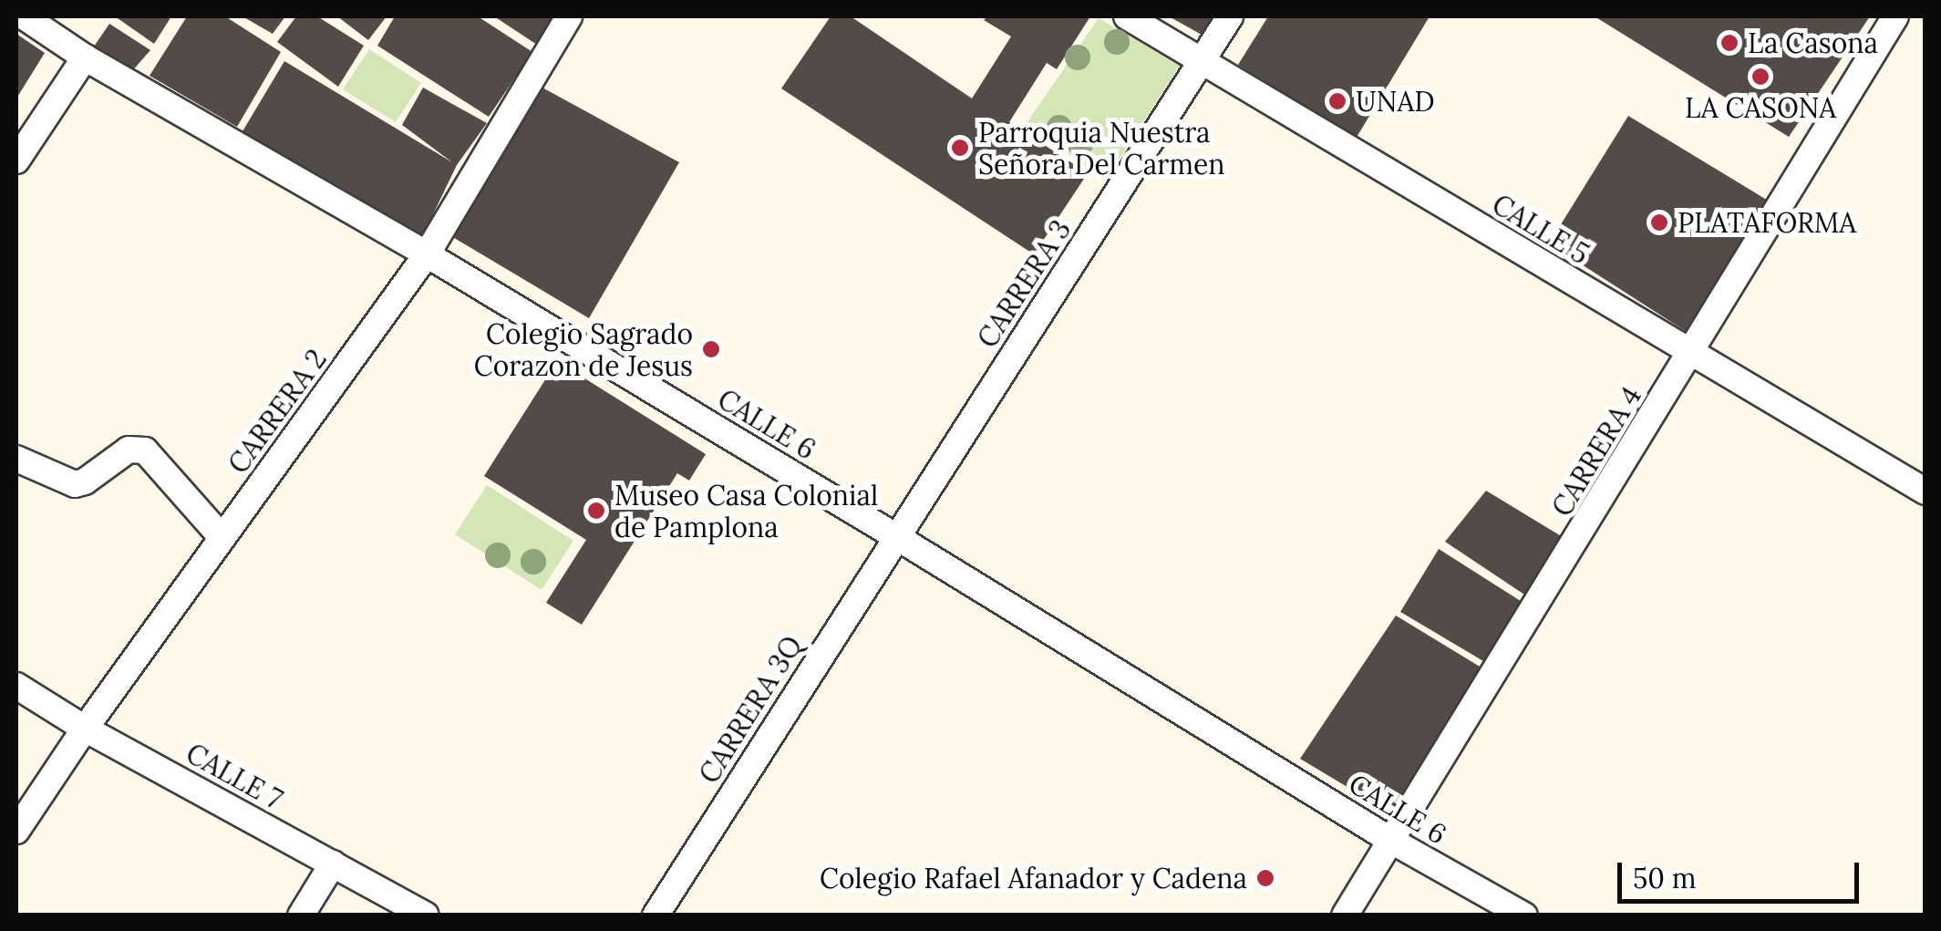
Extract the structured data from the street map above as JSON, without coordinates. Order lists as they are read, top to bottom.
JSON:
{
  "streets": {
    "street": [
      "CALLE 5",
      "CARRERA 3",
      "CARRERA 2",
      "CALLE 6",
      "CARRERA 4",
      "CARRERA 3Q",
      "CALLE 7"
    ]
  },
  "crossings": [
    ["CALLE 5", "CARRERA 3"],
    ["CALLE 5", "CARRERA 4"],
    ["CARRERA 3", "CALLE 6"],
    ["CARRERA 3", "CARRERA 3Q"],
    ["CARRERA 2", "CALLE 6"],
    ["CARRERA 2", "CALLE 7"],
    ["CALLE 6", "CARRERA 4"],
    ["CALLE 6", "CARRERA 3Q"]
  ],
  "places": [
    "La Casona",
    "LA CASONA",
    "UNAD",
    "Parroquia Nuestra Señora Del Carmen",
    "PLATAFORMA",
    "Colegio Sagrado Corazon de Jesus",
    "Museo Casa Colonial de Pamplona",
    "Colegio Rafael Afanador y Cadena"
  ],
  "scale_bar": "50 m"
}
